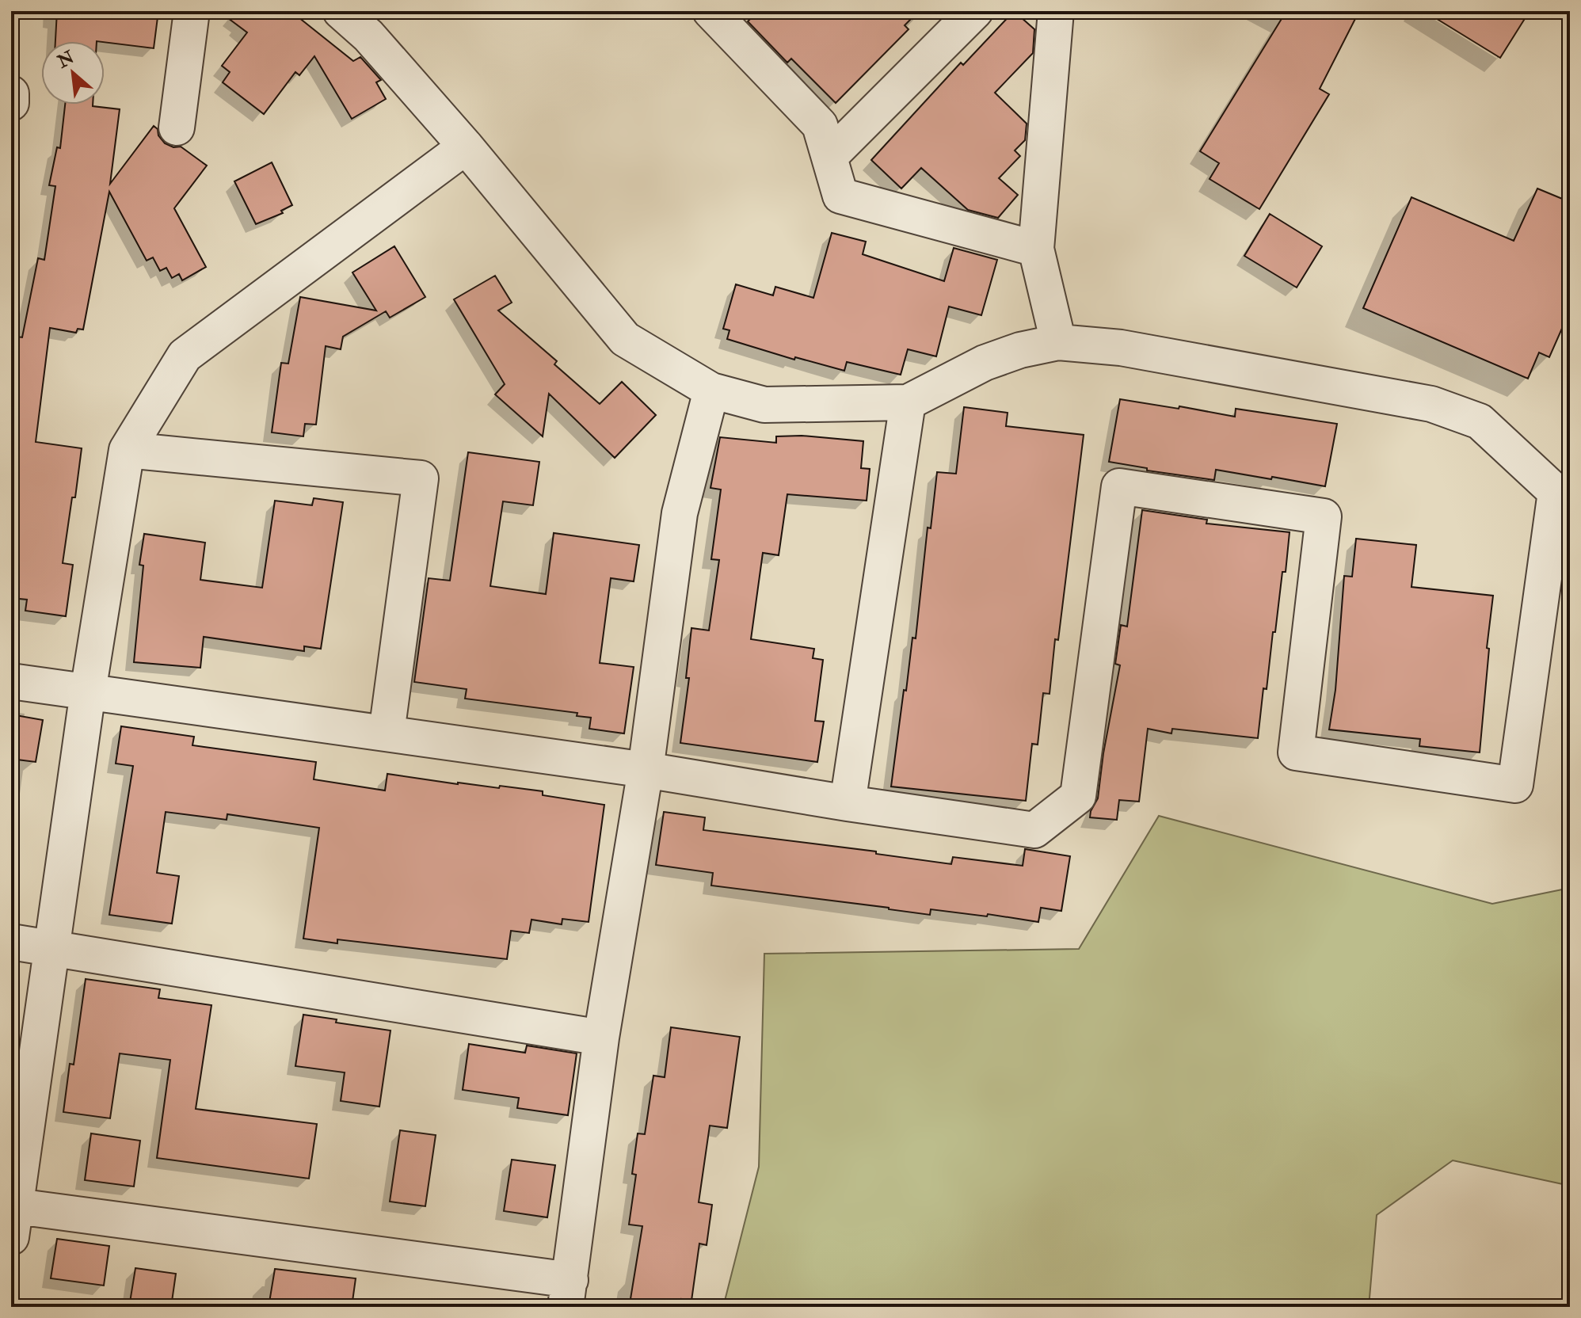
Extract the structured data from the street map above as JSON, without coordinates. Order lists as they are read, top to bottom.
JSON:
{
  "north": "top left"
}
